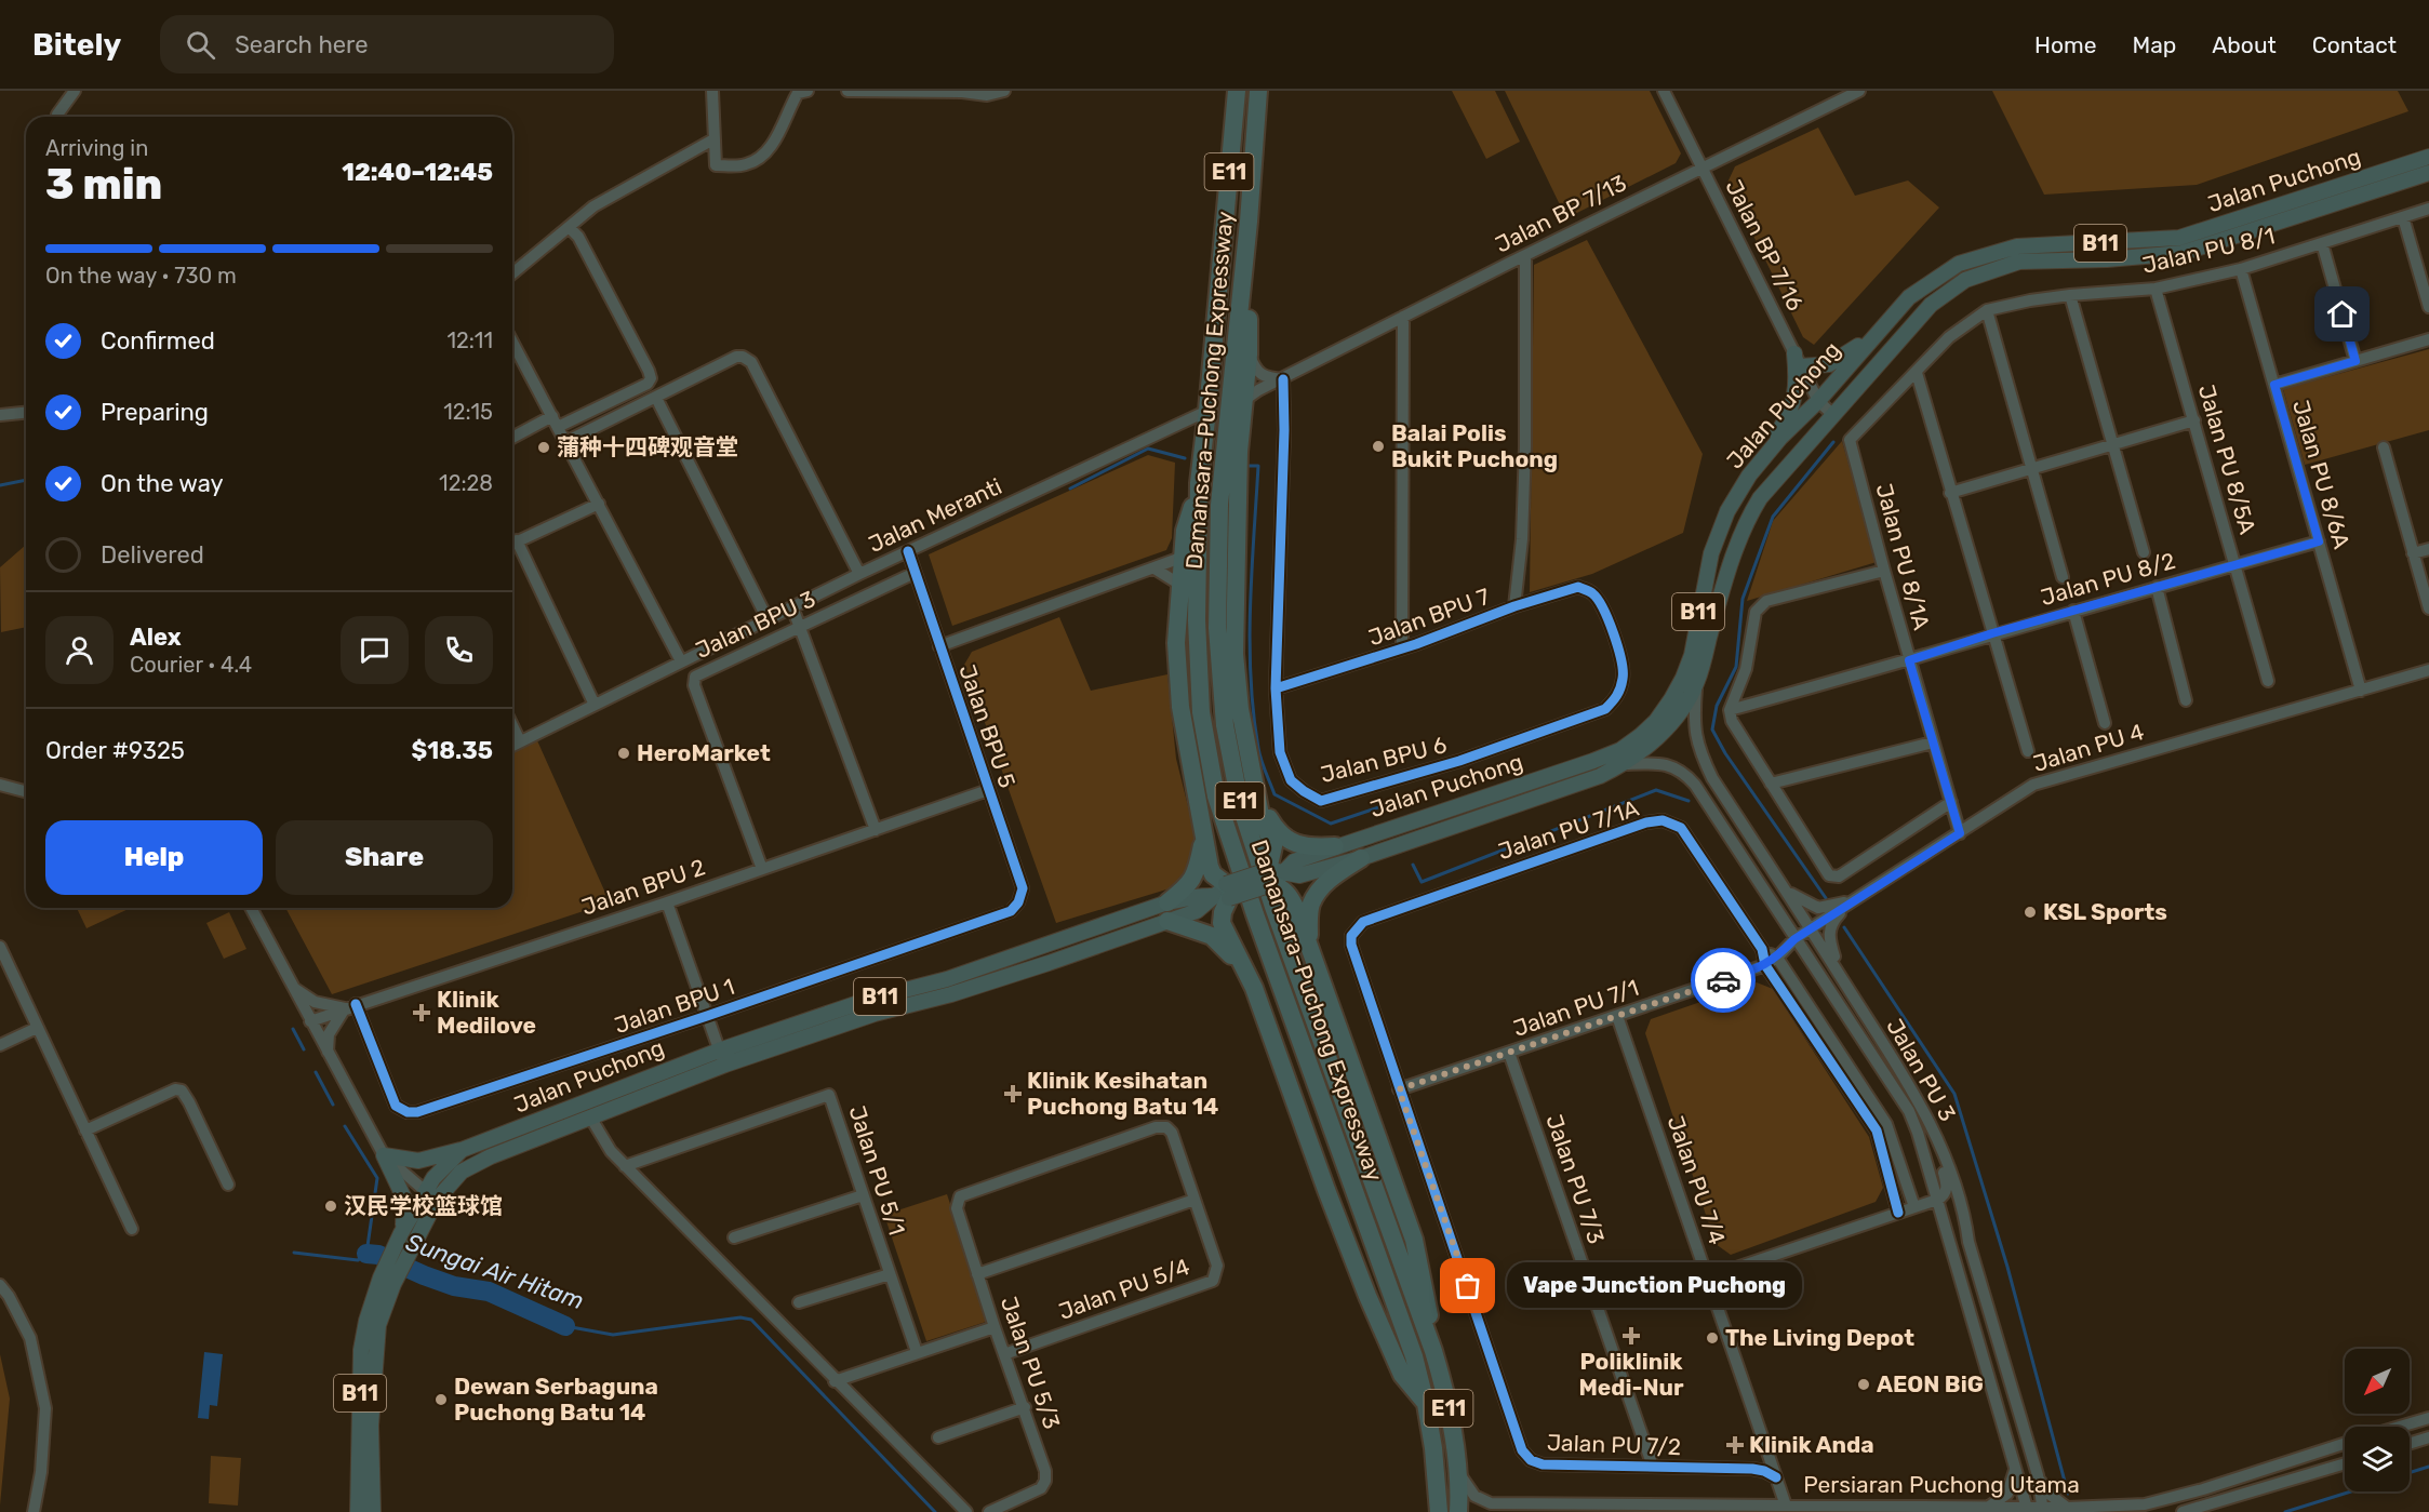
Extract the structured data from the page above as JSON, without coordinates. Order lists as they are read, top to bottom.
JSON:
{
  "streets": {
    "highway": ["E11", "Damansara–Puchong Expressway"],
    "main road": ["Jalan Puchong", "B11"],
    "street": [
      "Jalan BP 7/13",
      "Jalan BP 7/16",
      "Jalan PU 8/1",
      "Jalan PU 8/5A",
      "Jalan PU 8/6A",
      "Jalan Meranti",
      "Jalan PU 8/1A",
      "Jalan PU 8/2",
      "Jalan BPU 7",
      "Jalan BPU 3",
      "Jalan BPU 5",
      "Jalan PU 4",
      "Jalan BPU 6",
      "Jalan PU 7/1A",
      "Jalan BPU 2",
      "Jalan BPU 1",
      "Jalan PU 7/1",
      "Jalan PU 3",
      "Jalan PU 5/1",
      "Jalan PU 7/3",
      "Jalan PU 7/4",
      "Jalan PU 5/4",
      "Jalan PU 5/3",
      "Jalan PU 7/2",
      "Persiaran Puchong Utama"
    ]
  },
  "crossings": [
    ["Jalan Puchong", "Jalan BP 7/16"],
    ["Jalan Puchong", "Jalan PU 3"],
    ["Jalan BP 7/13", "Jalan BP 7/16"],
    ["Jalan BP 7/13", "Jalan BPU 6"],
    ["Jalan PU 8/1", "Jalan PU 8/5A"],
    ["Jalan PU 8/1", "Jalan PU 8/6A"],
    ["Jalan PU 8/1", "Jalan PU 8/1A"],
    ["Damansara–Puchong Expressway", "Jalan Meranti"],
    ["Damansara–Puchong Expressway", "Persiaran Puchong Utama"],
    ["Jalan PU 8/5A", "Jalan PU 8/2"],
    ["Jalan PU 8/6A", "Jalan PU 8/2"],
    ["Jalan PU 8/6A", "Jalan PU 4"],
    ["Jalan Meranti", "Jalan BPU 5"],
    ["Jalan PU 8/1A", "Jalan PU 8/2"],
    ["Jalan PU 8/1A", "Jalan PU 4"],
    ["Jalan BPU 7", "Jalan BPU 6"],
    ["Jalan BPU 3", "Jalan BPU 5"],
    ["Jalan BPU 3", "Jalan BPU 2"],
    ["Jalan BPU 5", "Jalan BPU 2"],
    ["Jalan BPU 5", "Jalan BPU 1"],
    ["Jalan PU 4", "Jalan PU 7/1"],
    ["Jalan PU 4", "Jalan PU 3"],
    ["Jalan PU 7/1A", "Jalan PU 7/1"],
    ["Jalan PU 7/1A", "Jalan PU 7/2"],
    ["Jalan BPU 2", "Jalan BPU 1"],
    ["Jalan PU 7/1", "Jalan PU 3"],
    ["Jalan PU 7/1", "Jalan PU 7/3"],
    ["Jalan PU 7/1", "Jalan PU 7/4"],
    ["Jalan PU 7/1", "Jalan PU 7/2"],
    ["Jalan PU 3", "Persiaran Puchong Utama"],
    ["Jalan PU 7/3", "Jalan PU 7/2"],
    ["Jalan PU 7/4", "Jalan PU 7/2"],
    ["Jalan PU 7/4", "Persiaran Puchong Utama"],
    ["Jalan PU 5/4", "Jalan PU 5/3"]
  ],
  "water": ["Sungai Air Hitam"],
  "places": {
    "other": [
      "Balai Polis Bukit Puchong",
      "蒲种十四碑观音堂",
      "HeroMarket",
      "KSL Sports",
      "汉民学校篮球馆",
      "Vape Junction Puchong",
      "The Living Depot",
      "AEON BiG",
      "Dewan Serbaguna Puchong Batu 14"
    ],
    "health": [
      "Klinik Medilove",
      "Klinik Kesihatan Puchong Batu 14",
      "Poliklinik Medi-Nur",
      "Klinik Anda"
    ]
  },
  "north": "bottom left",
  "page": {
    "header": "Bitely",
    "search": "Search here",
    "nav": [
      "Home",
      "Map",
      "About",
      "Contact"
    ],
    "heading": ["3 min", "Arriving in", "12:40–12:45"],
    "panel": [
      "Alex",
      "Courier · 4.4",
      "Order #9325",
      "$18.35"
    ],
    "bar": "On the way · 730 m",
    "list": [
      ["Confirmed", "12:11"],
      ["Preparing", "12:15"],
      ["On the way", "12:28"],
      "Delivered"
    ],
    "buttons": ["Help", "Share"],
    "bubble": "Vape Junction Puchong"
  }
}
